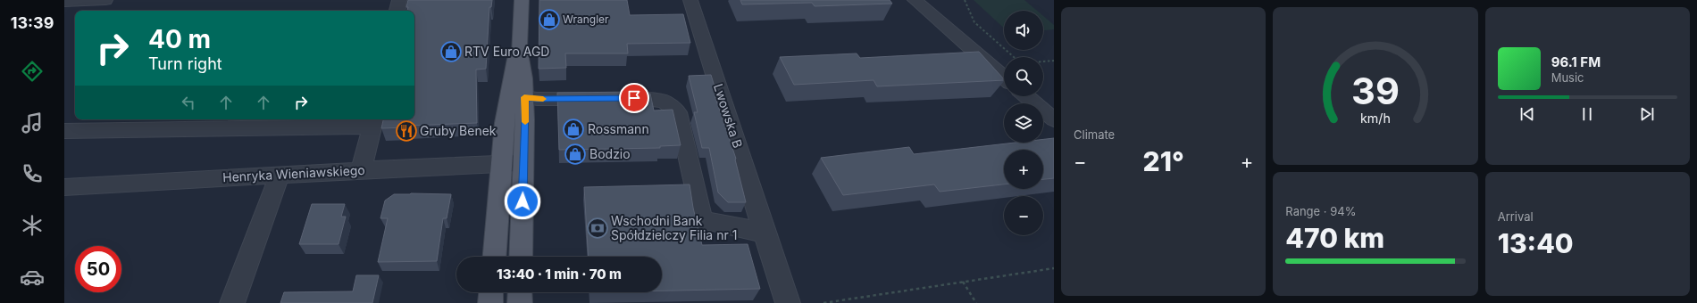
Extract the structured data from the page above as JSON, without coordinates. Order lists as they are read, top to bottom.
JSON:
{
  "streets": {
    "street": ["Lwowska B", "Henryka Wieniawskiego"]
  },
  "places": {
    "shop": [
      "Wrangler",
      "RTV Euro AGD",
      "Rossmann",
      "Bodzio"
    ],
    "restaurant": ["Gruby Benek"],
    "bank": ["Wschodni Bank Spółdzielczy Filia nr 1"]
  },
  "page": {
    "tabs": "13:39",
    "tile": [
      "Climate",
      ["Range · 94%", "470 km"],
      ["Arrival", "13:40"]
    ],
    "map_buttons": ["+", "−"],
    "turn": ["40 m", "Turn right"],
    "song": ["96.1 FM", "Music"],
    "heat": ["−", "21°", "+"],
    "limit": "50",
    "trip": "13:40 · 1 min · 70 m",
    "gauge": ["39", "km/h"]
  }
}
